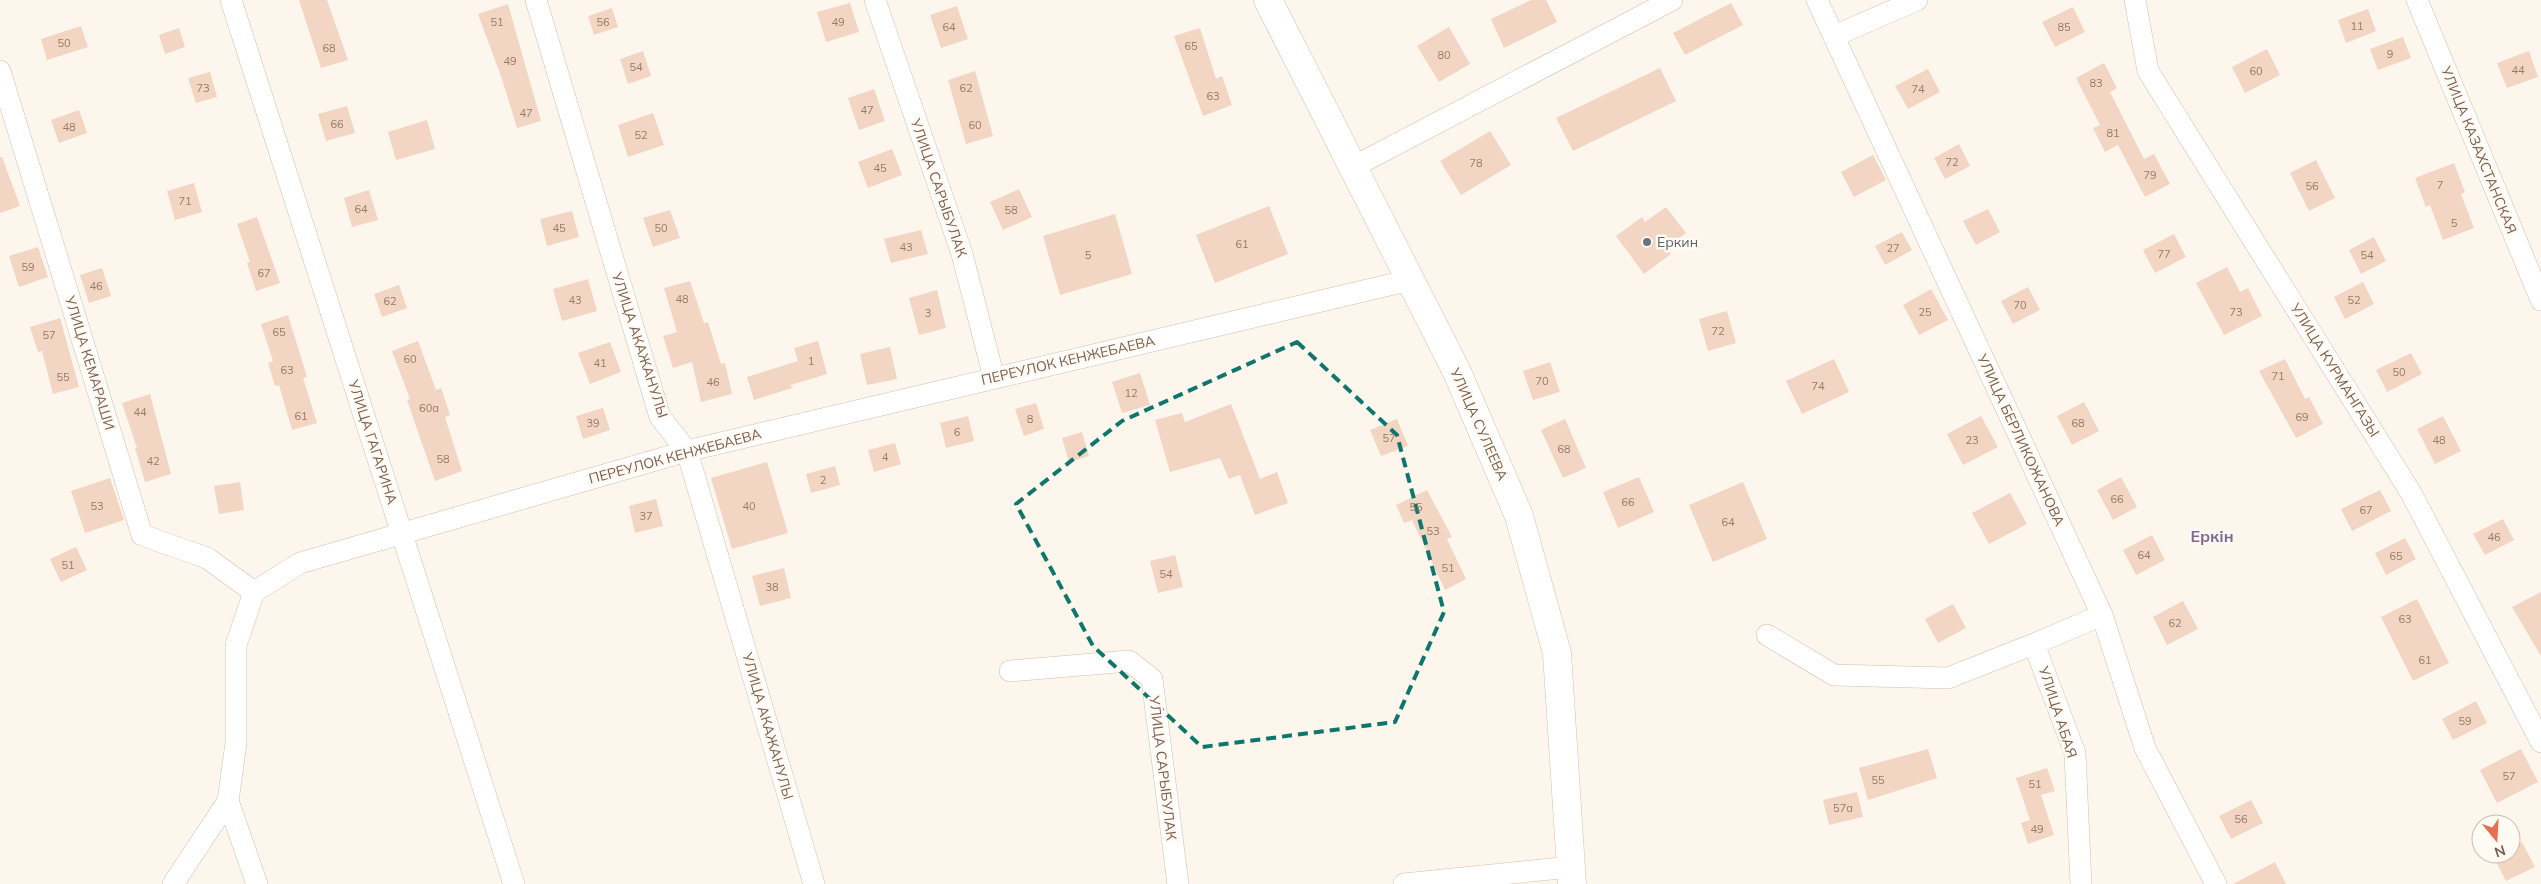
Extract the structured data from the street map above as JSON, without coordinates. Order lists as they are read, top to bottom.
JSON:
{
  "streets": {
    "main road": ["УЛИЦА СУЛЕЕВА"],
    "street": [
      "УЛИЦА КАЗАХСТАНСКАЯ",
      "УЛИЦА САРЫБУЛАК",
      "УЛИЦА АКАЖАНУЛЫ",
      "ПЕРЕУЛОК КЕНЖЕБАЕВА",
      "УЛИЦА КЕМАРАШИ",
      "УЛИЦА КУРМАНГАЗЫ",
      "УЛИЦА БЕРЛИКОЖАНОВА",
      "УЛИЦА ГАГАРИНА",
      "УЛИЦА АБАЯ"
    ]
  },
  "crossings": [
    ["УЛИЦА САРЫБУЛАК", "ПЕРЕУЛОК КЕНЖЕБАЕВА"],
    ["УЛИЦА АКАЖАНУЛЫ", "ПЕРЕУЛОК КЕНЖЕБАЕВА"],
    ["ПЕРЕУЛОК КЕНЖЕБАЕВА", "УЛИЦА КЕМАРАШИ"],
    ["ПЕРЕУЛОК КЕНЖЕБАЕВА", "УЛИЦА СУЛЕЕВА"],
    ["ПЕРЕУЛОК КЕНЖЕБАЕВА", "УЛИЦА ГАГАРИНА"]
  ],
  "districts": ["Еркін"],
  "places": ["Еркин"],
  "house_numbers": [
    "51",
    "56",
    "49",
    "11",
    "64",
    "85",
    "50",
    "65",
    "68",
    "9",
    "80",
    "49",
    "54",
    "44",
    "60",
    "83",
    "73",
    "62",
    "74",
    "63",
    "47",
    "47",
    "66",
    "60",
    "48",
    "81",
    "52",
    "72",
    "78",
    "45",
    "79",
    "7",
    "56",
    "71",
    "64",
    "58",
    "5",
    "45",
    "50",
    "61",
    "43",
    "27",
    "77",
    "5",
    "54",
    "59",
    "67",
    "46",
    "48",
    "43",
    "52",
    "62",
    "70",
    "25",
    "73",
    "3",
    "72",
    "65",
    "57",
    "60",
    "1",
    "41",
    "63",
    "50",
    "71",
    "55",
    "70",
    "46",
    "74",
    "12",
    "60а",
    "44",
    "61",
    "69",
    "8",
    "39",
    "68",
    "6",
    "57",
    "23",
    "48",
    "68",
    "4",
    "58",
    "42",
    "2",
    "66",
    "66",
    "53",
    "40",
    "55",
    "67",
    "37",
    "64",
    "53",
    "46",
    "64",
    "65",
    "51",
    "51",
    "54",
    "38",
    "63",
    "62",
    "61",
    "59",
    "57",
    "55",
    "51",
    "57а",
    "56",
    "49"
  ],
  "north": "bottom"
}
